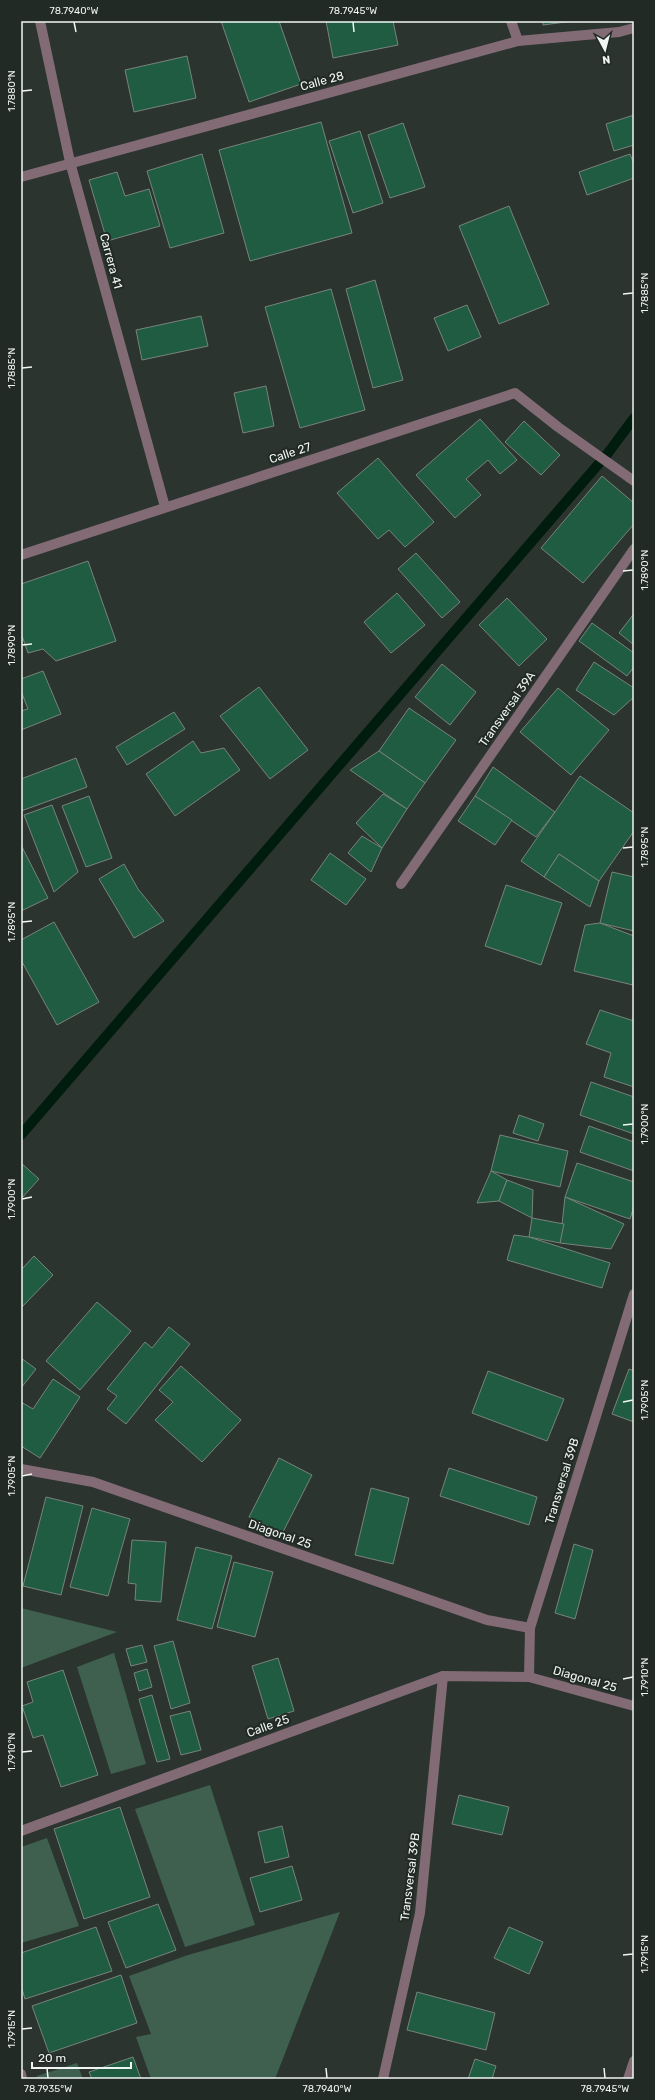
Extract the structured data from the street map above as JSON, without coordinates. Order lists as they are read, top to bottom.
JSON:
{
  "streets": {
    "street": [
      "Calle 28",
      "Carrera 41",
      "Calle 27",
      "Transversal 39A",
      "Transversal 39B",
      "Diagonal 25",
      "Calle 25"
    ]
  },
  "crossings": [
    ["Calle 28", "Carrera 41"],
    ["Carrera 41", "Calle 27"],
    ["Transversal 39B", "Diagonal 25"],
    ["Transversal 39B", "Calle 25"],
    ["Diagonal 25", "Calle 25"]
  ],
  "scale_bar": "20 m",
  "north": "bottom",
  "coordinates": [
    "78.7940°W",
    "78.7945°W",
    "1.7880°N",
    "1.7885°N",
    "1.7890°N",
    "1.7895°N",
    "1.7900°N",
    "1.7905°N",
    "1.7910°N",
    "1.7915°N",
    "78.7935°W"
  ]
}
